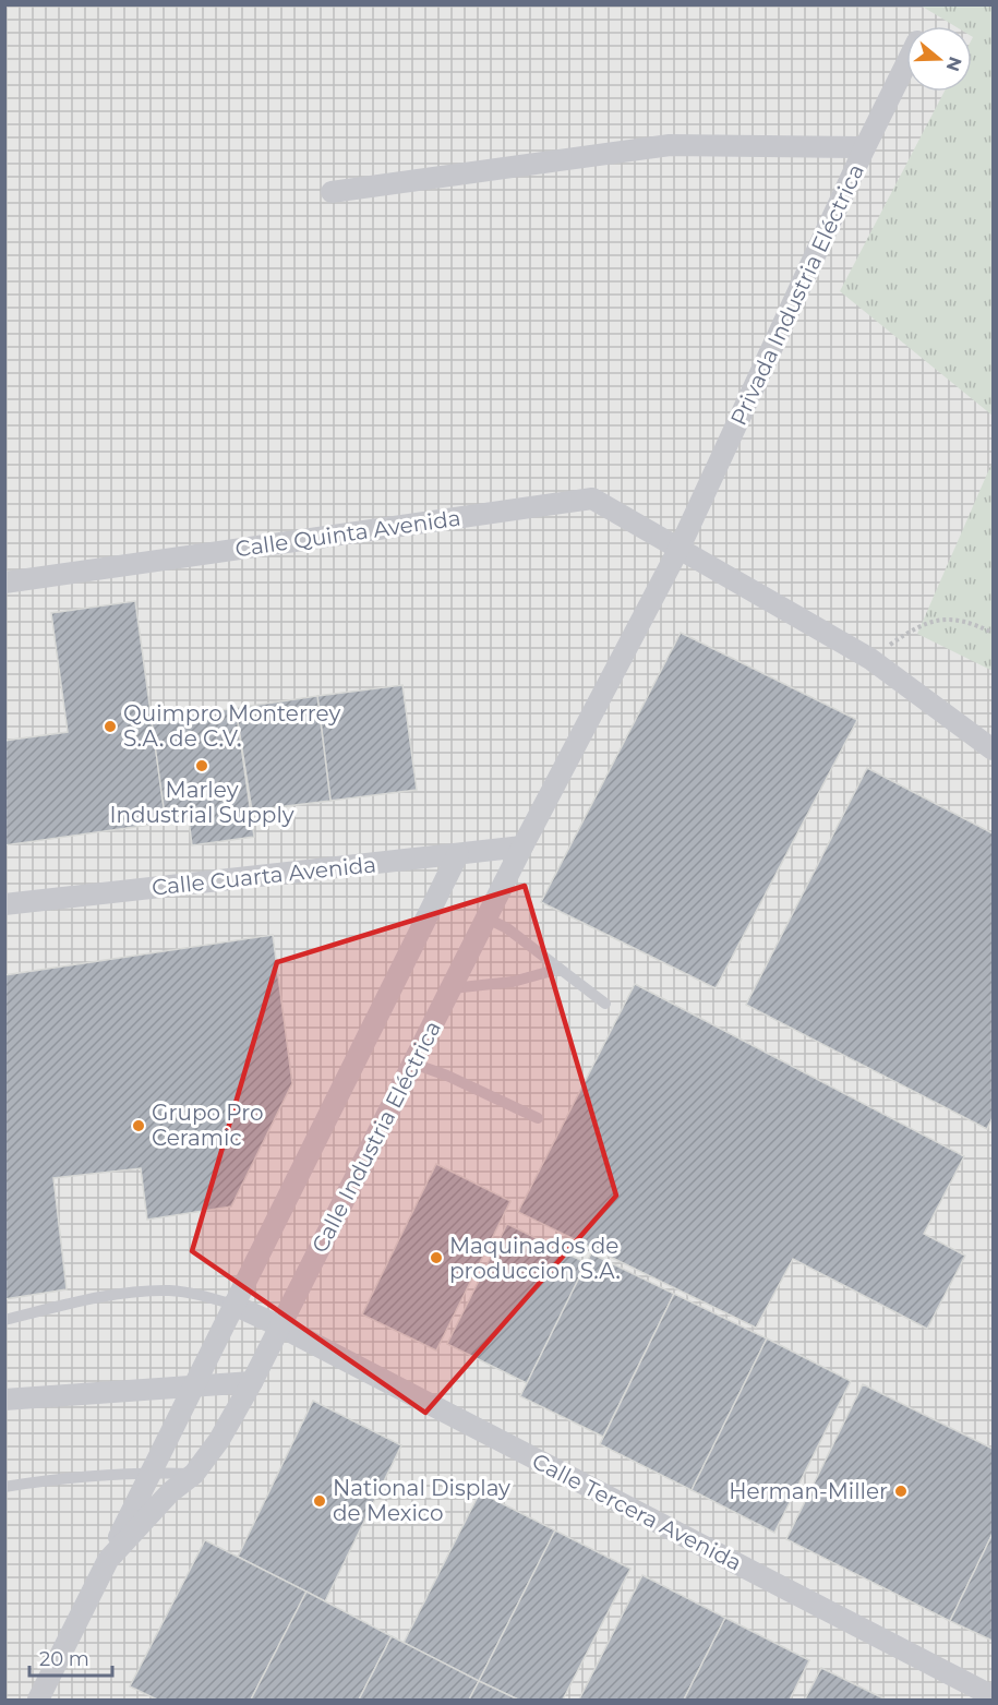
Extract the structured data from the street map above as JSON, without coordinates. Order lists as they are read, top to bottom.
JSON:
{
  "streets": {
    "street": [
      "Privada Industria Eléctrica",
      "Calle Quinta Avenida",
      "Calle Cuarta Avenida",
      "Calle Industria Eléctrica",
      "Calle Tercera Avenida"
    ]
  },
  "crossings": [
    ["Privada Industria Eléctrica", "Calle Quinta Avenida"],
    ["Privada Industria Eléctrica", "Calle Industria Eléctrica"],
    ["Calle Quinta Avenida", "Calle Industria Eléctrica"],
    ["Calle Cuarta Avenida", "Calle Industria Eléctrica"],
    ["Calle Industria Eléctrica", "Calle Tercera Avenida"]
  ],
  "places": [
    "Quimpro Monterrey S.A. de C.V.",
    "Marley Industrial Supply",
    "Grupo Pro Ceramic",
    "Maquinados de produccion S.A.",
    "Herman-Miller",
    "National Display de Mexico"
  ],
  "scale_bar": "20 m",
  "north": "right"
}
